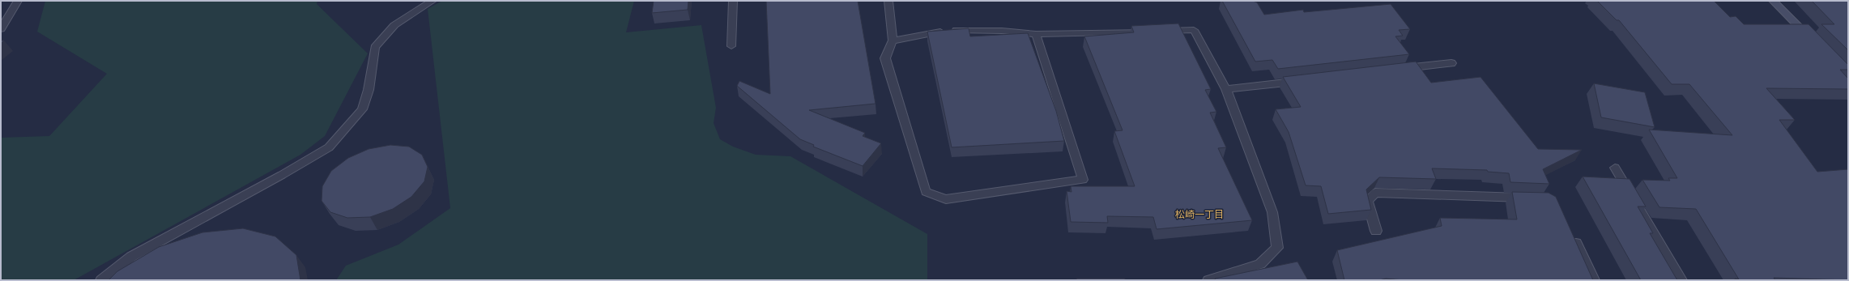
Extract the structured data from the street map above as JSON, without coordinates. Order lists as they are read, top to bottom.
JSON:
{
  "districts": ["松崎一丁目"]
}
